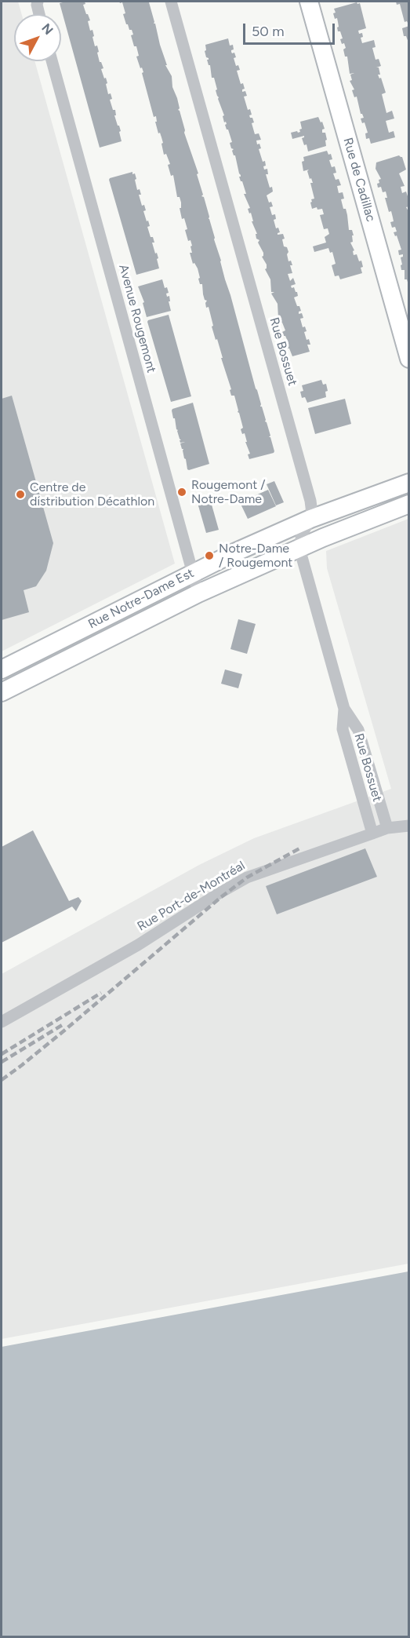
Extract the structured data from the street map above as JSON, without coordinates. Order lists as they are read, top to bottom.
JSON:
{
  "streets": {
    "main road": ["Rue de Cadillac", "Rue Notre-Dame Est"],
    "street": ["Avenue Rougemont", "Rue Bossuet", "Rue Port-de-Montréal"]
  },
  "crossings": [
    ["Avenue Rougemont", "Rue Notre-Dame Est"],
    ["Rue Bossuet", "Rue Notre-Dame Est"],
    ["Rue Bossuet", "Rue Port-de-Montréal"]
  ],
  "places": ["Rougemont / Notre-Dame", "Centre de distribution Décathlon", "Notre-Dame / Rougemont"],
  "scale_bar": "50 m",
  "north": "top right"
}
